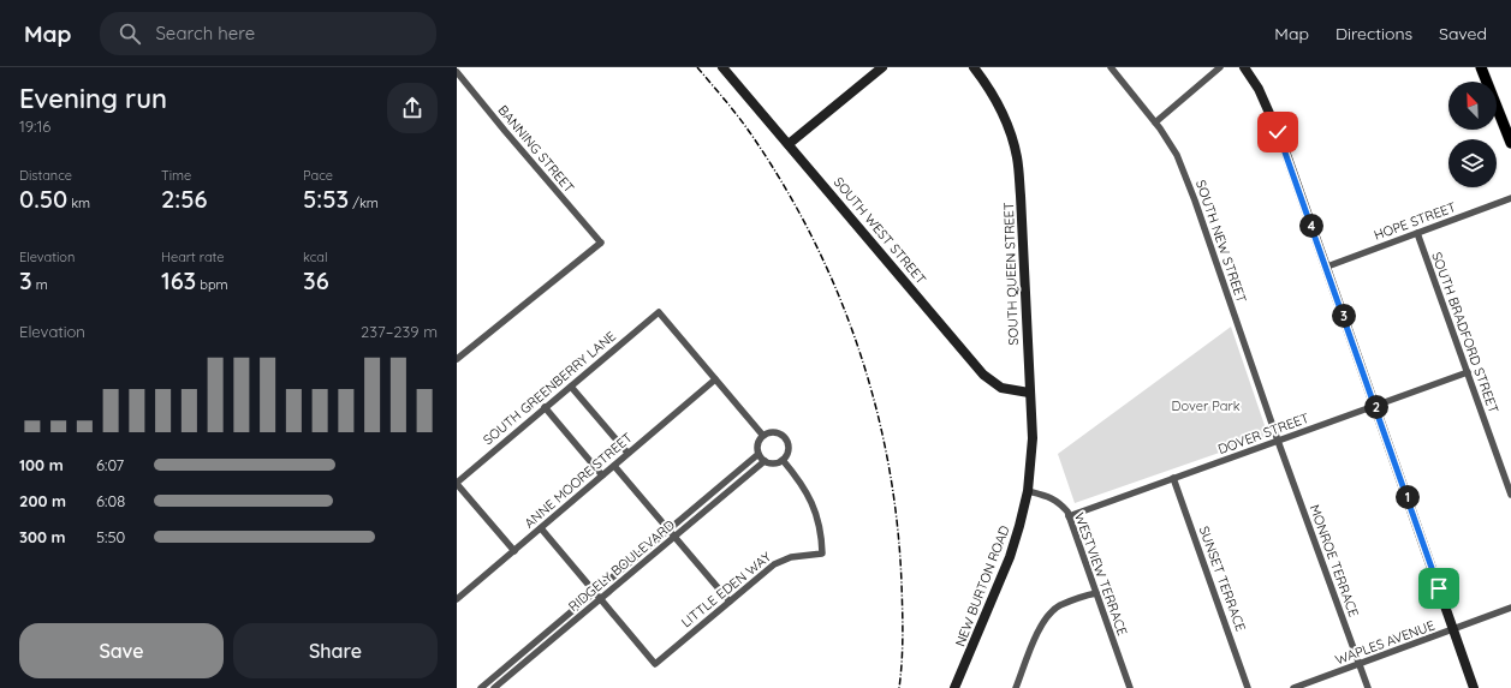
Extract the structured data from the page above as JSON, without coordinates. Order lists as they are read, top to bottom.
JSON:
{
  "streets": {
    "street": [
      "BANNING STREET",
      "HOPE STREET",
      "SOUTH WEST STREET",
      "SOUTH NEW STREET",
      "SOUTH QUEEN STREET",
      "SOUTH BRADFORD STREET",
      "SOUTH GREENBERRY LANE",
      "DOVER STREET",
      "ANNE MOORE STREET",
      "MONROE TERRACE",
      "RIDGELY BOULEVARD",
      "WESTVIEW TERRACE",
      "SUNSET TERRACE",
      "NEW BURTON ROAD",
      "LITTLE EDEN WAY",
      "WAPLES AVENUE"
    ]
  },
  "crossings": [
    ["HOPE STREET", "SOUTH BRADFORD STREET"],
    ["SOUTH WEST STREET", "SOUTH QUEEN STREET"],
    ["SOUTH NEW STREET", "DOVER STREET"],
    ["SOUTH NEW STREET", "MONROE TERRACE"],
    ["SOUTH QUEEN STREET", "WESTVIEW TERRACE"],
    ["SOUTH QUEEN STREET", "NEW BURTON ROAD"],
    ["SOUTH BRADFORD STREET", "DOVER STREET"],
    ["SOUTH GREENBERRY LANE", "ANNE MOORE STREET"],
    ["DOVER STREET", "MONROE TERRACE"],
    ["DOVER STREET", "WESTVIEW TERRACE"],
    ["DOVER STREET", "SUNSET TERRACE"],
    ["MONROE TERRACE", "WAPLES AVENUE"],
    ["RIDGELY BOULEVARD", "LITTLE EDEN WAY"],
    ["WESTVIEW TERRACE", "NEW BURTON ROAD"]
  ],
  "parks": ["Dover Park"],
  "north": "top left",
  "page": {
    "header": "Map",
    "search": "Search here",
    "nav": ["Map", "Directions", "Saved"],
    "heading": ["Evening run", "19:16"],
    "stats": [
      ["Distance", "0.50 km"],
      ["Time", "2:56"],
      ["Pace", "5:53 /km"],
      ["Elevation", "3 m"],
      ["Heart rate", "163 bpm"],
      ["kcal", "36"]
    ],
    "pins": [
      "4",
      "3",
      "2",
      "1"
    ],
    "chart": ["Elevation", "237–239 m"],
    "list": [
      {
        "name": "100 m",
        "note": "6:07"
      },
      {
        "name": "200 m",
        "note": "6:08"
      },
      {
        "name": "300 m",
        "note": "5:50"
      }
    ],
    "buttons": ["Save", "Share"]
  }
}
